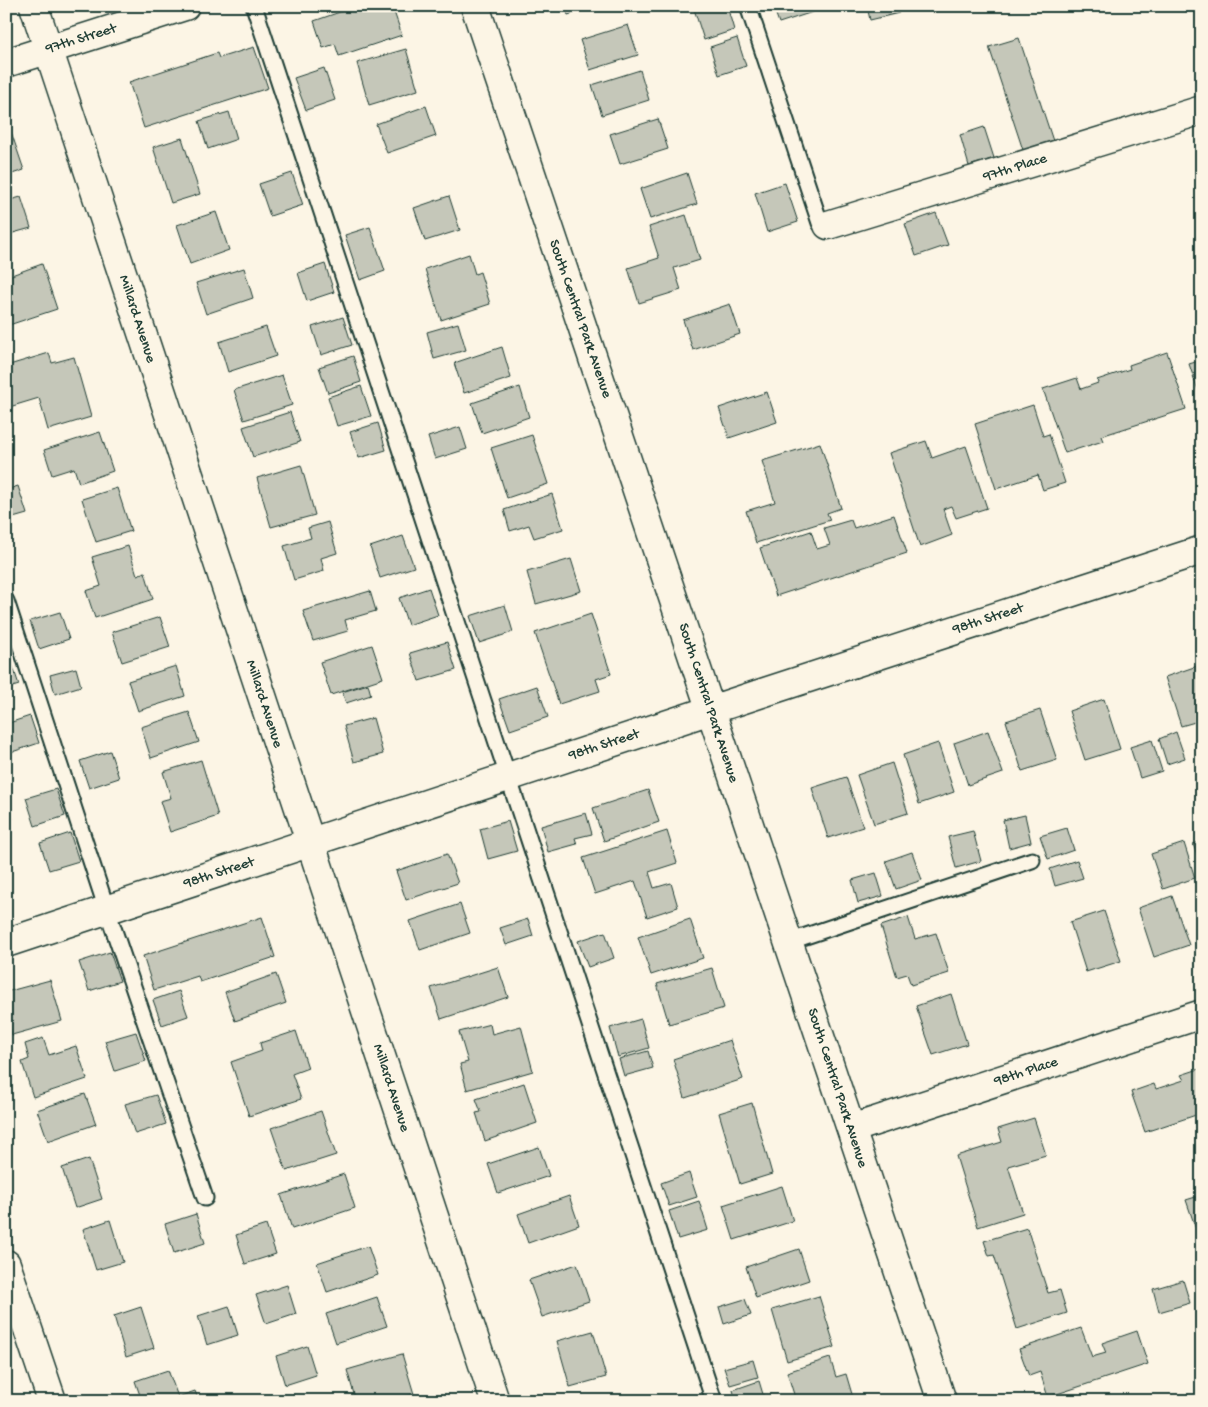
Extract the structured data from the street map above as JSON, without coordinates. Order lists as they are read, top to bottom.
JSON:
{
  "streets": {
    "street": [
      "97th Street",
      "97th Place",
      "Millard Avenue",
      "South Central Park Avenue",
      "98th Street",
      "98th Place"
    ]
  },
  "crossings": [
    ["97th Street", "Millard Avenue"],
    ["Millard Avenue", "98th Street"],
    ["South Central Park Avenue", "98th Street"],
    ["South Central Park Avenue", "98th Place"]
  ]
}
